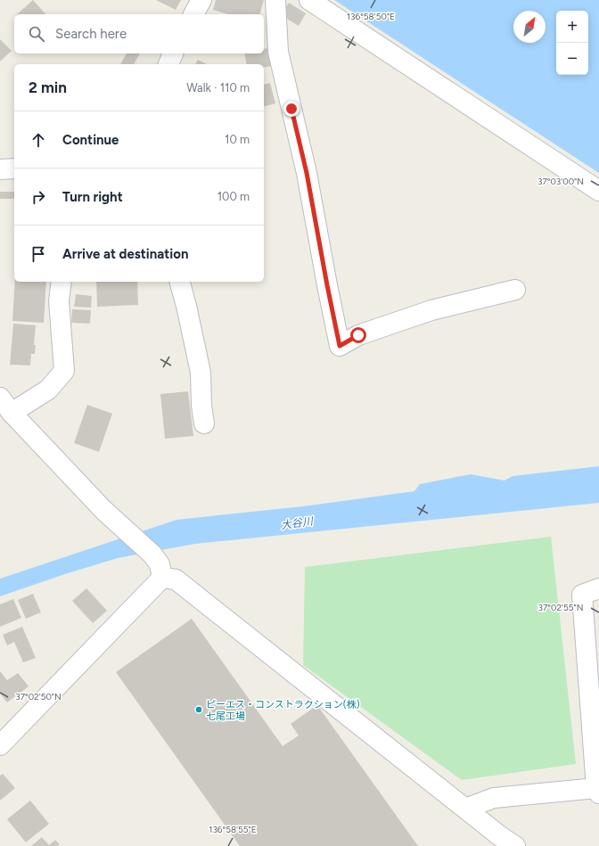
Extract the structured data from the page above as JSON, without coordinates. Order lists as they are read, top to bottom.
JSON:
{
  "water": ["大谷川"],
  "places": ["ピーエス・コンストラクション(株) 七尾工場"],
  "north": "top right",
  "page": {
    "map_buttons": ["+", "−"],
    "search": "Search here",
    "heading": ["2 min", "Walk · 110 m"],
    "list": [
      ["Continue", "10 m"],
      ["Turn right", "100 m"],
      "Arrive at destination"
    ]
  },
  "coordinates": [
    "136°58'50\"E",
    "37°03'00\"N",
    "37°02'55\"N",
    "37°02'50\"N",
    "136°58'55\"E"
  ]
}
